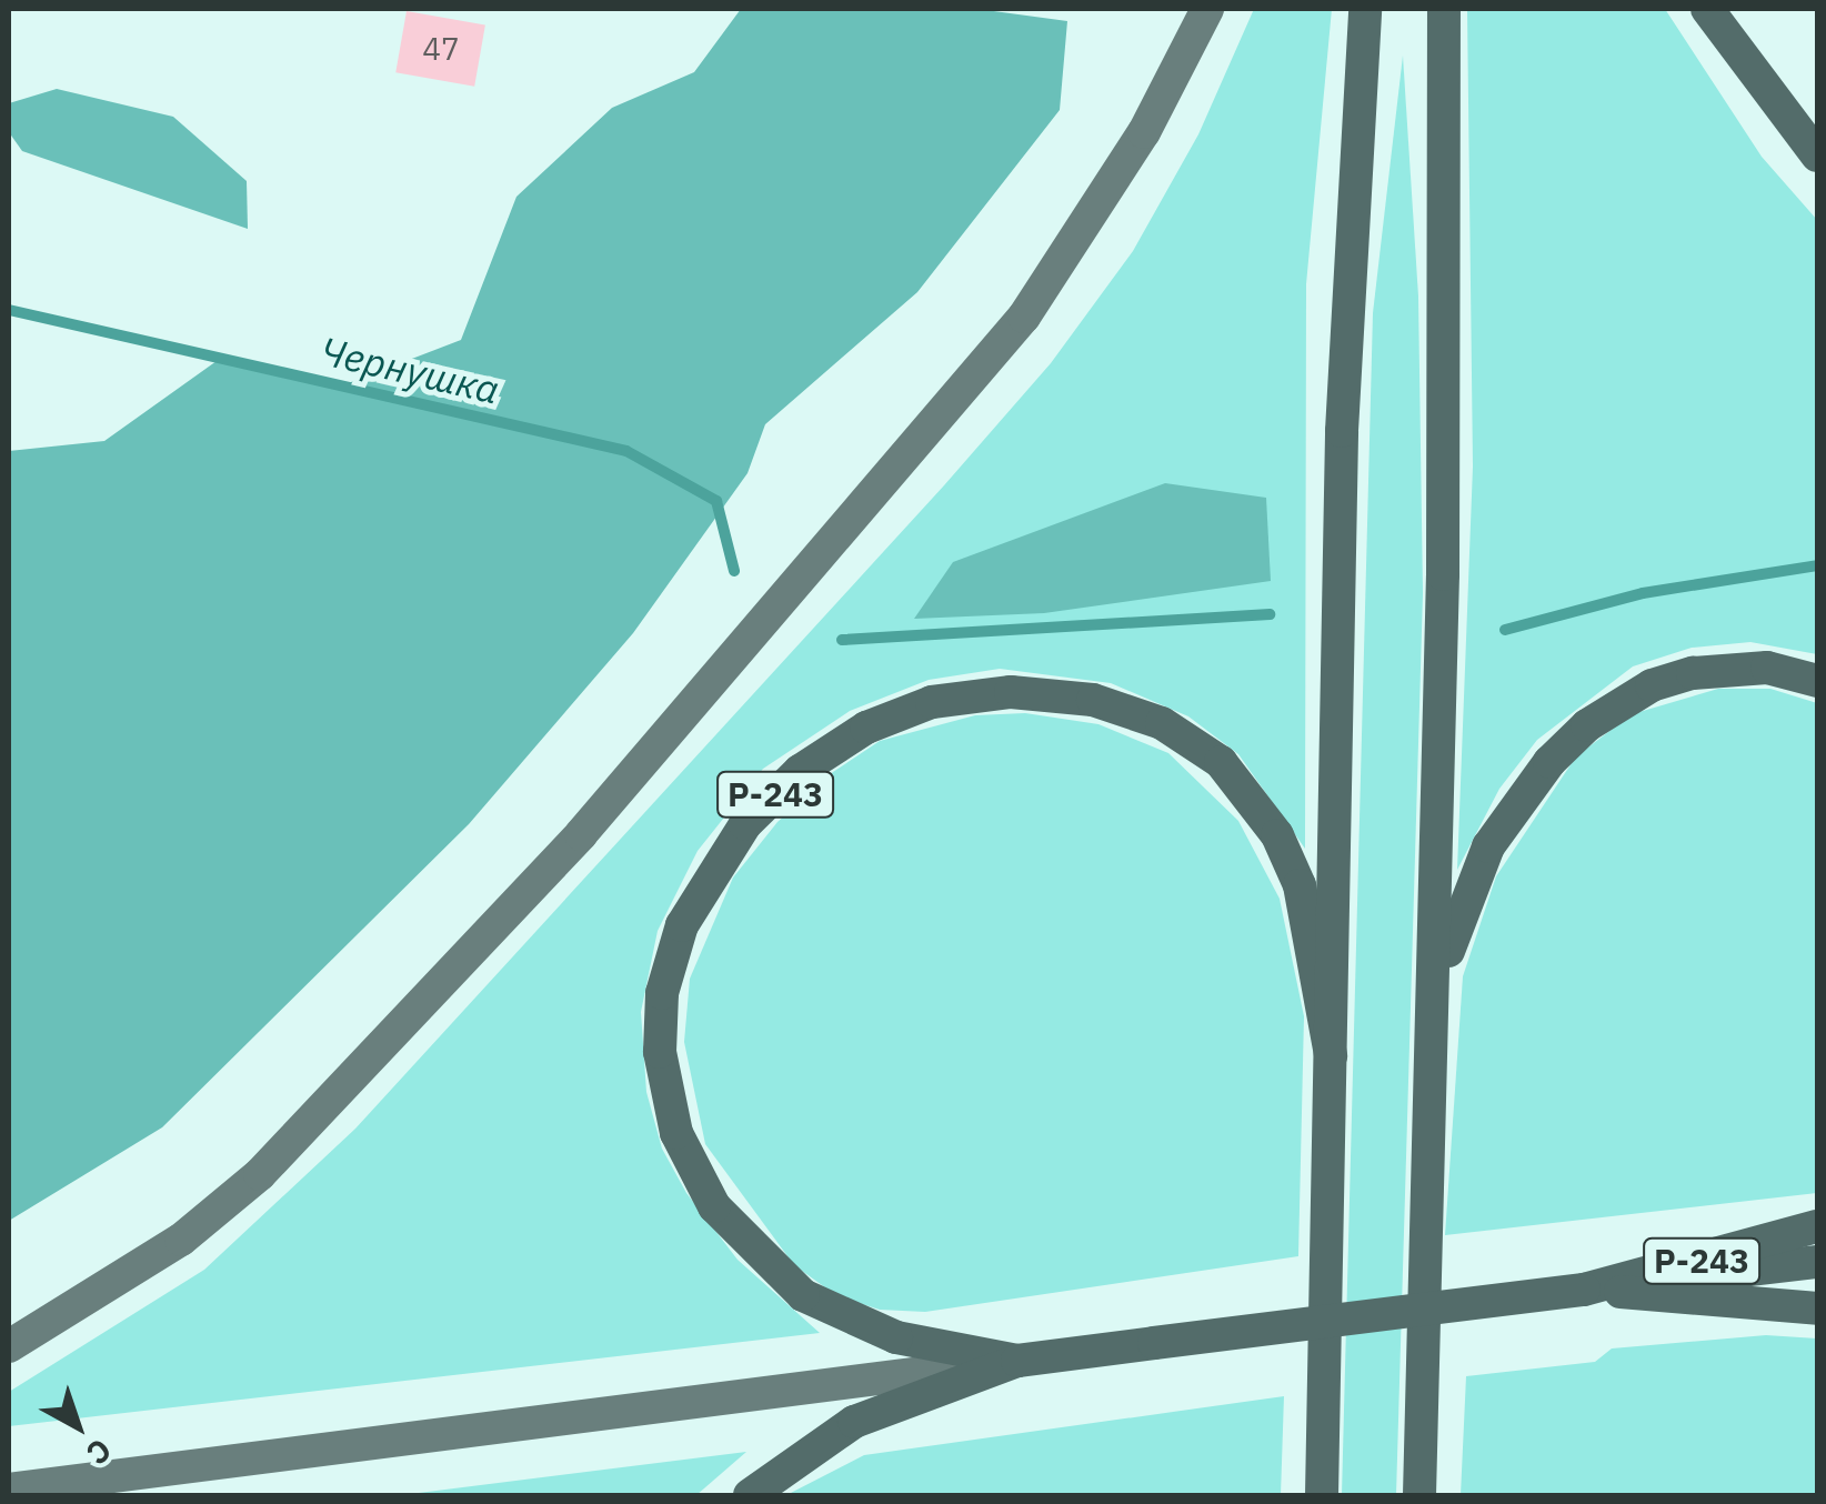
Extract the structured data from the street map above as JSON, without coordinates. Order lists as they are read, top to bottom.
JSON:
{
  "streets": {
    "highway": ["Р-243"]
  },
  "water": ["Чернушка"],
  "house_numbers": ["47"],
  "north": "bottom right"
}
